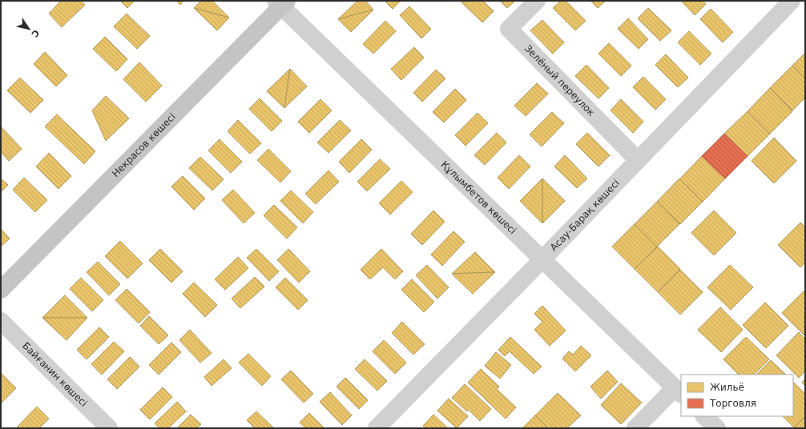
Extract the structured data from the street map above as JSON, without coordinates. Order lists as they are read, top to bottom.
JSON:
{
  "streets": {
    "main road": ["Некрасов көшесі"],
    "street": [
      "Зелёный переулок",
      "Құлымбетов көшесі",
      "Асау-Барақ көшесі",
      "Байғанин көшесі"
    ]
  },
  "crossings": [
    ["Зелёный переулок", "Асау-Барақ көшесі"],
    ["Некрасов көшесі", "Құлымбетов көшесі"],
    ["Құлымбетов көшесі", "Асау-Барақ көшесі"]
  ],
  "legend": ["Жильё", "Торговля"],
  "north": "bottom right"
}
